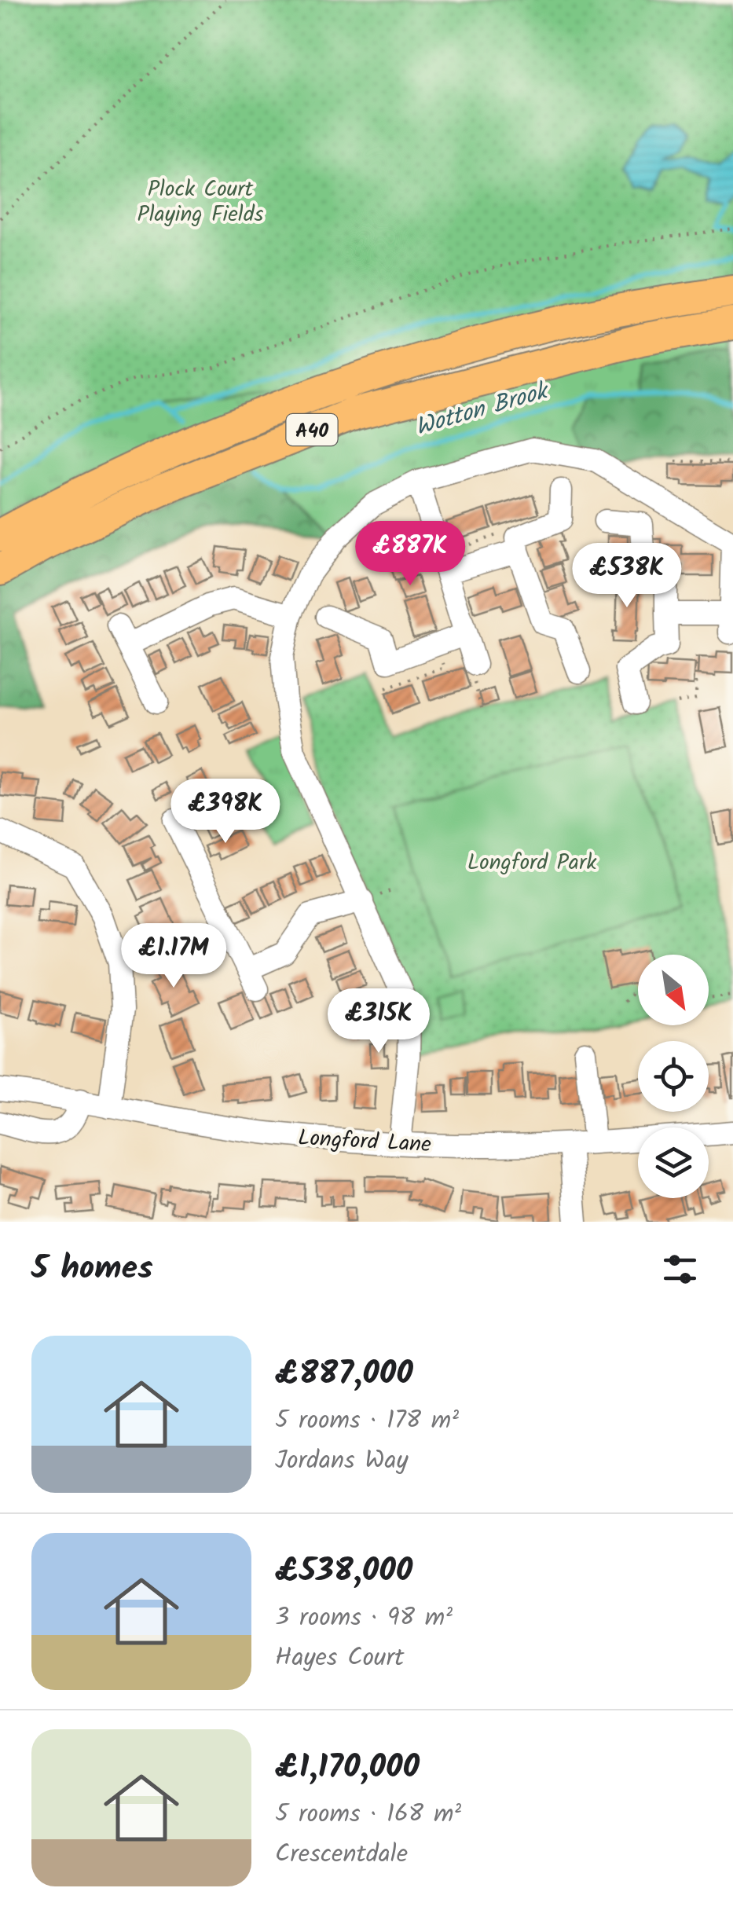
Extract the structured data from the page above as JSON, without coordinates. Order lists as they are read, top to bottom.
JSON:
{
  "streets": {
    "highway": ["A40"],
    "street": ["Longford Lane"]
  },
  "water": ["Wotton Brook"],
  "parks": ["Plock Court Playing Fields", "Longford Park"],
  "north": "bottom right",
  "page": {
    "price": [
      "£887K",
      "£538K",
      "£398K",
      "£1.17M",
      "£315K"
    ],
    "heading": "5 homes",
    "list": [
      {
        "name": "£887,000",
        "note": "5 rooms · 178 m² · Jordans Way"
      },
      {
        "name": "£538,000",
        "note": "3 rooms · 98 m² · Hayes Court"
      },
      {
        "name": "£1,170,000",
        "note": "5 rooms · 168 m² · Crescentdale"
      }
    ]
  }
}
